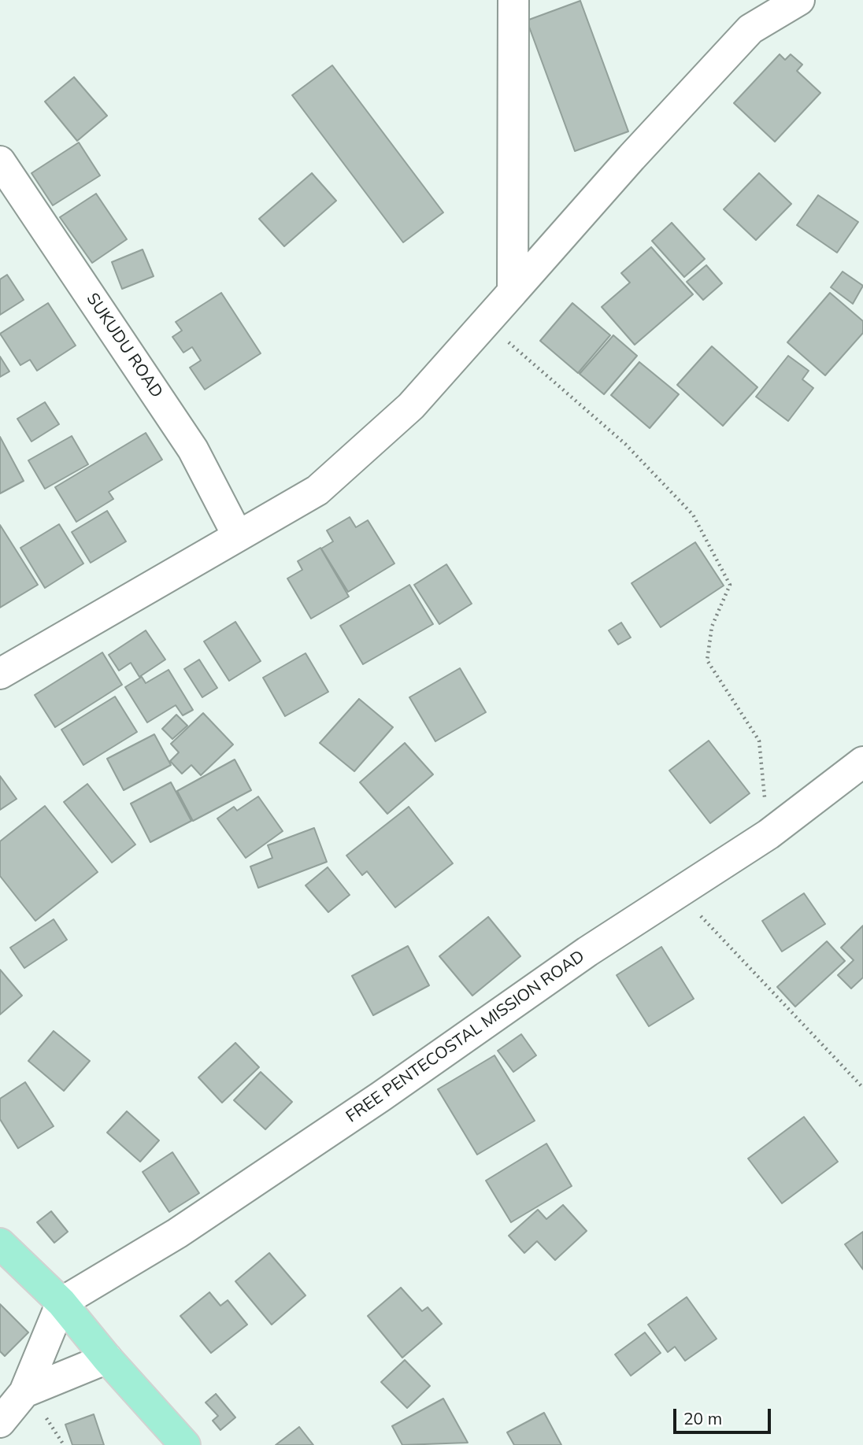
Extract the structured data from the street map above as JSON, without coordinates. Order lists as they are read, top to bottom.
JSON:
{
  "streets": {
    "street": ["SUKUDU ROAD", "FREE PENTECOSTAL MISSION ROAD"]
  },
  "scale_bar": "20 m"
}
